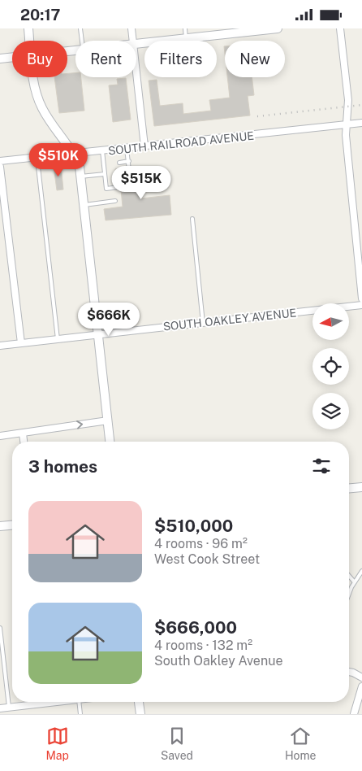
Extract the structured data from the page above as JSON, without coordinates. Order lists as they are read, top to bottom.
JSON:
{
  "streets": {
    "street": ["SOUTH RAILROAD AVENUE", "SOUTH OAKLEY AVENUE"]
  },
  "north": "left",
  "page": {
    "status": "20:17",
    "chip": [
      "Buy",
      "Rent",
      "Filters",
      "New"
    ],
    "price": ["$510K", "$515K", "$666K"],
    "heading": "3 homes",
    "list": [
      {
        "name": "$510,000",
        "note": "4 rooms · 96 m² · West Cook Street"
      },
      {
        "name": "$666,000",
        "note": "4 rooms · 132 m² · South Oakley Avenue"
      }
    ],
    "tabs": ["Map", "Saved", "Home"]
  }
}
